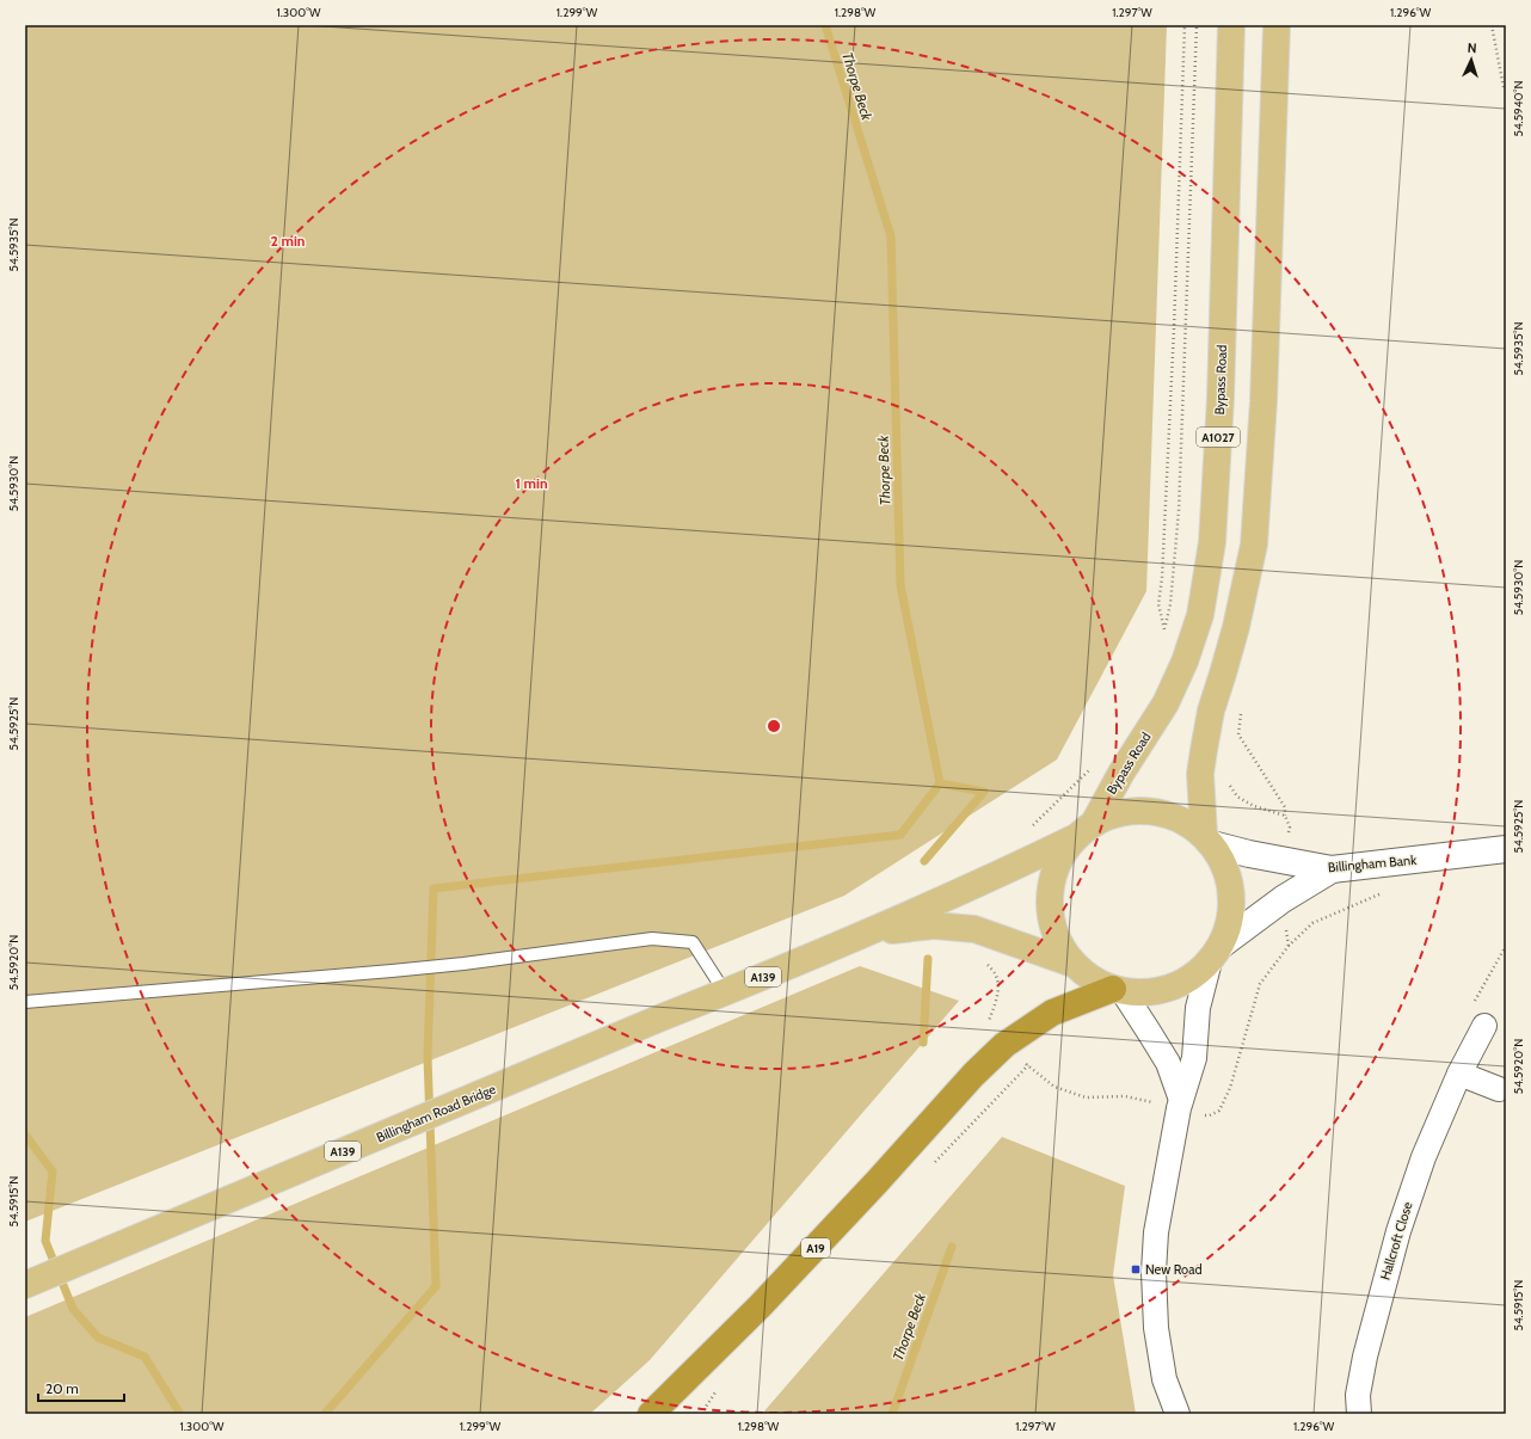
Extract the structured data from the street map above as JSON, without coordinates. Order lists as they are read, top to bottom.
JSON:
{
  "streets": {
    "highway": ["A19"],
    "main road": [
      "Bypass Road",
      "A1027",
      "Billingham Bank",
      "A139",
      "Billingham Road Bridge"
    ],
    "street": ["Hallcroft Close"]
  },
  "crossings": [
    ["Bypass Road", "A139"],
    ["A139", "Billingham Road Bridge"]
  ],
  "water": ["Thorpe Beck"],
  "places": {
    "transit": ["New Road"]
  },
  "scale_bar": "20 m",
  "north": "top",
  "coordinates": [
    "1.300°W",
    "1.299°W",
    "1.298°W",
    "1.297°W",
    "1.296°W",
    "54.5940°N",
    "54.5935°N",
    "54.5930°N",
    "54.5925°N",
    "54.5920°N",
    "54.5915°N"
  ],
  "rings": ["2 min", "1 min"]
}
